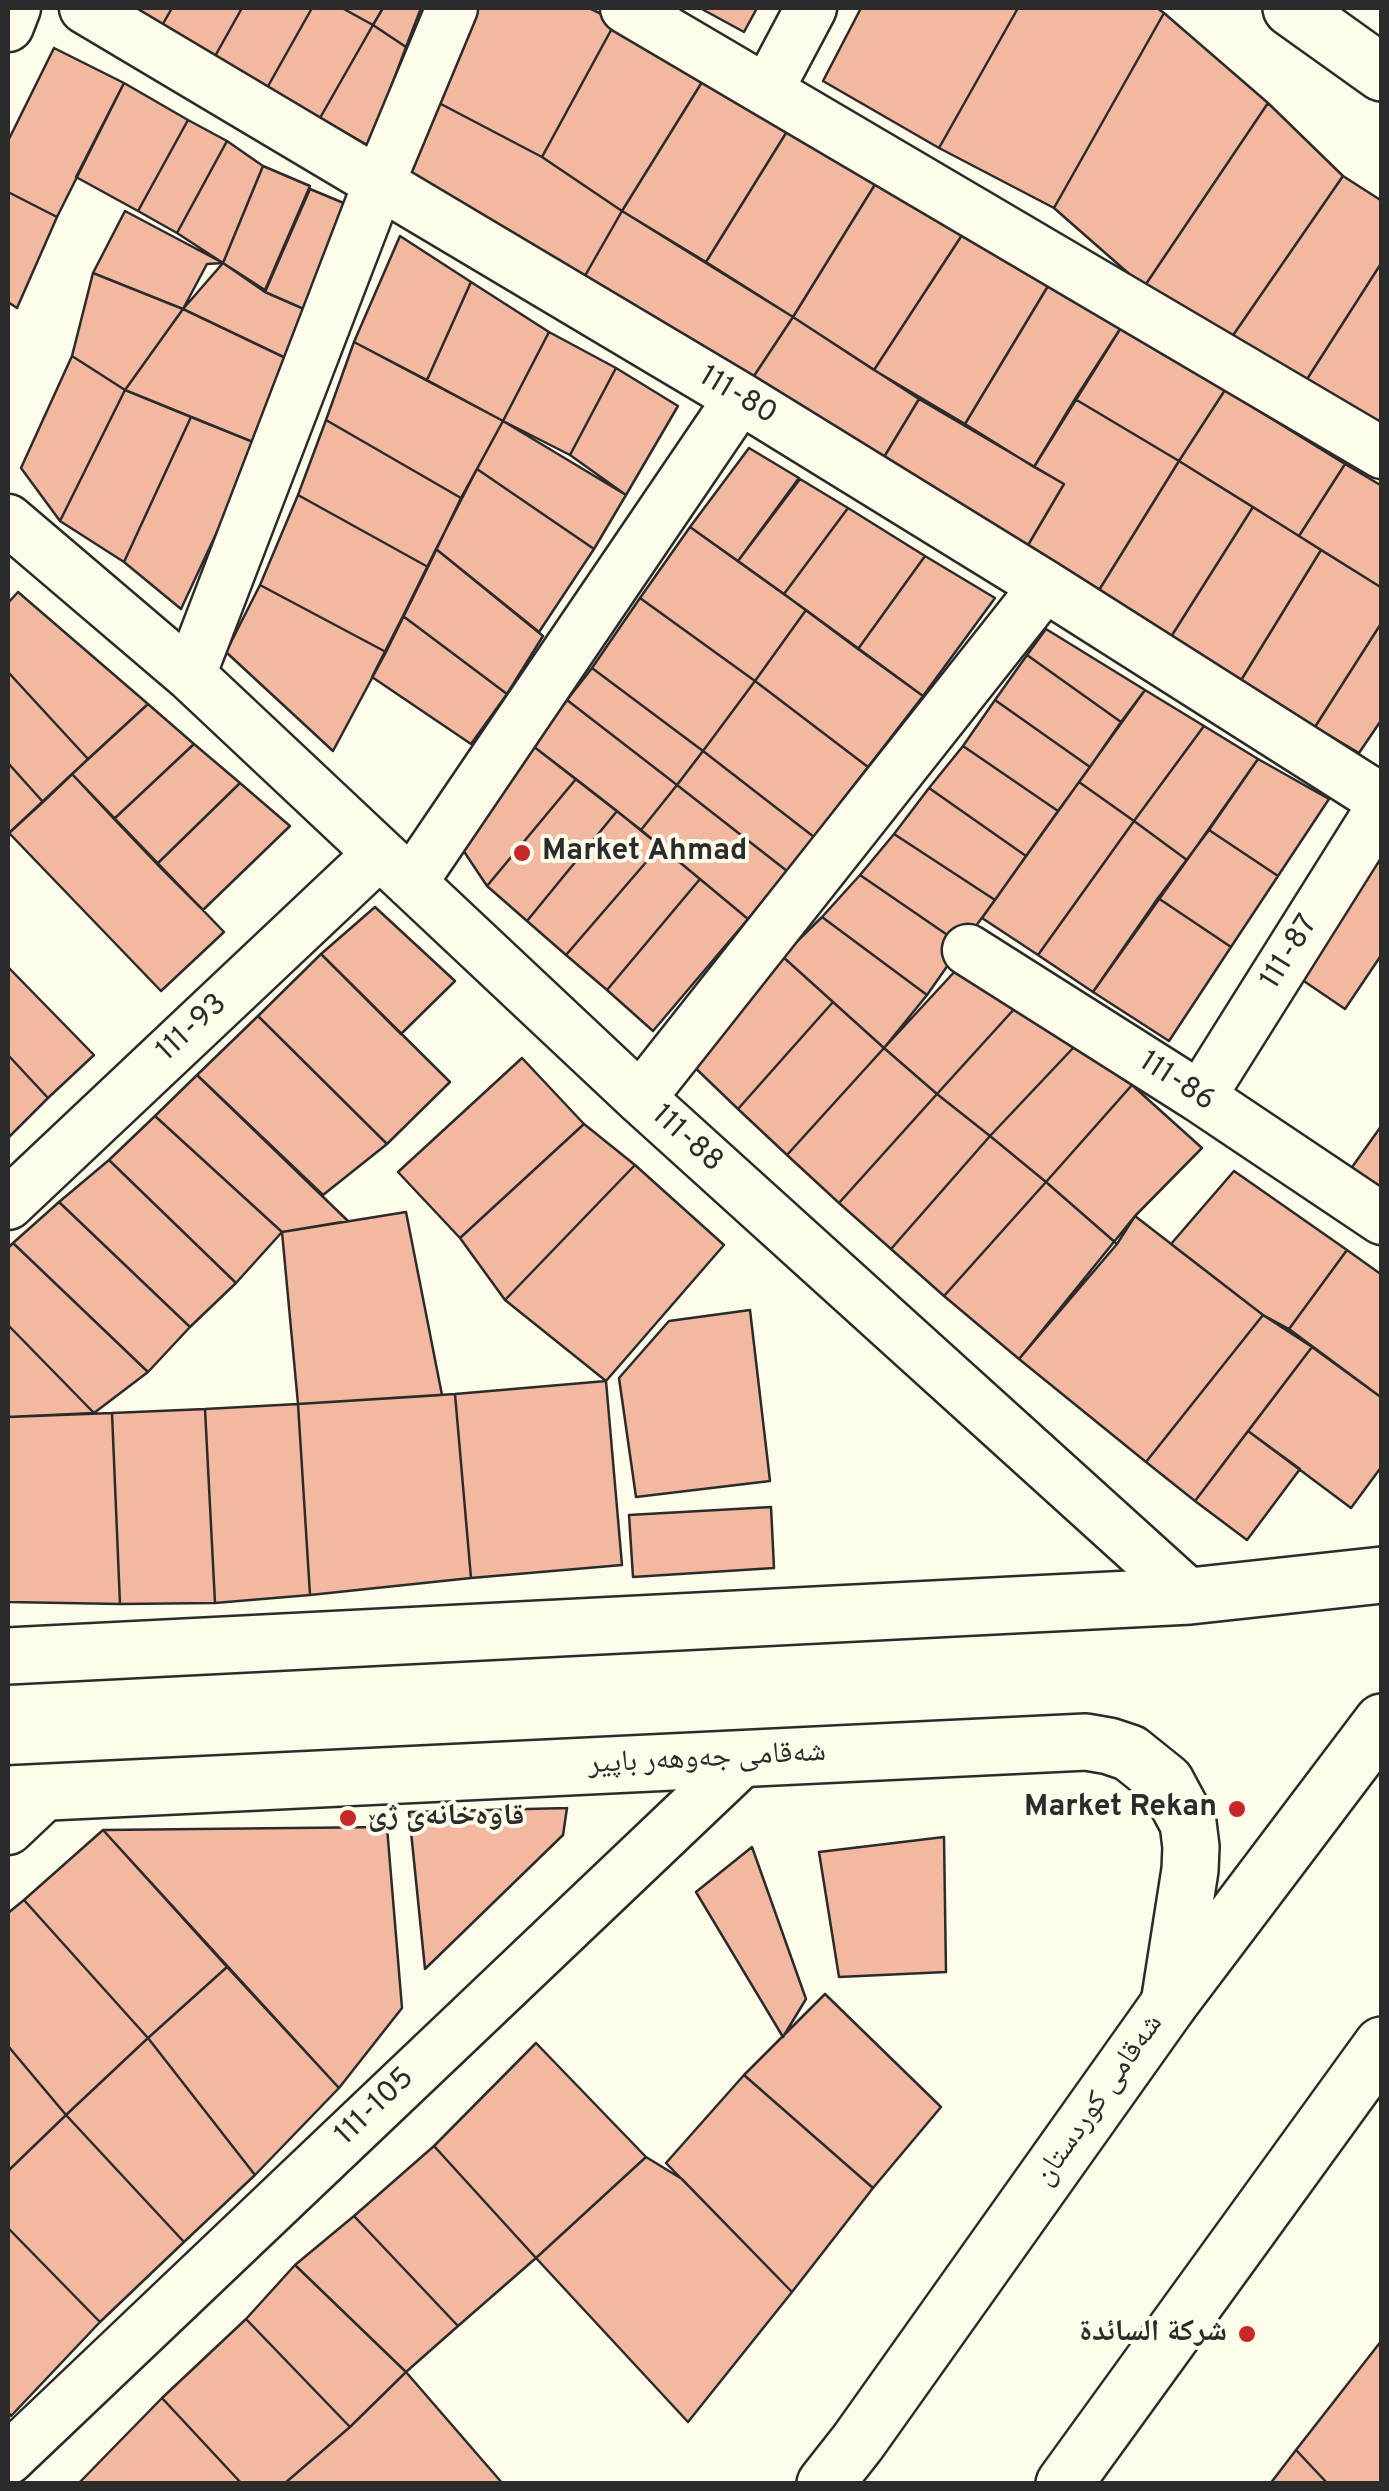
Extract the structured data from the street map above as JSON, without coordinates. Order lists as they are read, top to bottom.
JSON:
{
  "streets": {
    "main road": ["شەقامی جەوهەر باپیر", "شەقامی کوردستان"],
    "street": [
      "111-80",
      "111-87",
      "111-93",
      "111-86",
      "111-88",
      "111-105"
    ]
  },
  "crossings": [
    ["111-80", "111-87"],
    ["111-80", "111-93"],
    ["111-87", "111-86"],
    ["111-93", "111-88"],
    ["شەقامی جەوهەر باپیر", "شەقامی کوردستان"],
    ["شەقامی جەوهەر باپیر", "111-105"]
  ],
  "places": [
    "Market Ahmad",
    "Market Rekan",
    "قاوەخانەی ژێ",
    "شركة السائدة"
  ]
}
